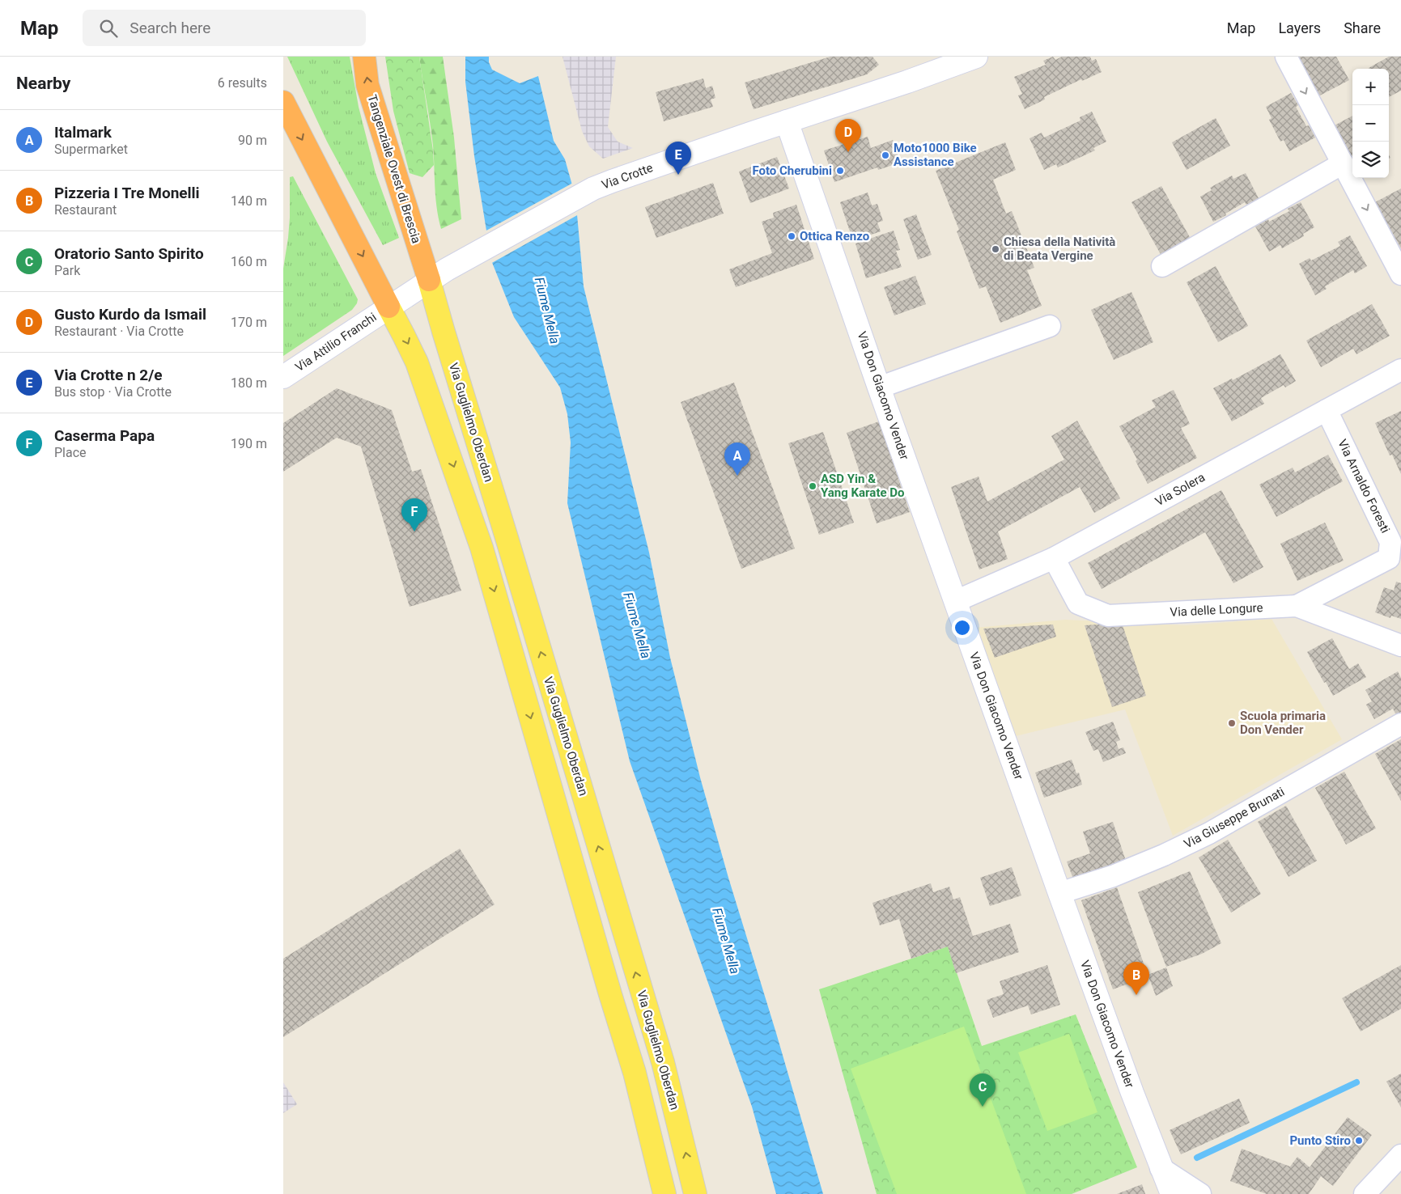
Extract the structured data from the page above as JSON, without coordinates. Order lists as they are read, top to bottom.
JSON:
{
  "streets": {
    "highway": ["Tangenziale Ovest di Brescia"],
    "main road": ["Via Guglielmo Oberdan"],
    "street": [
      "Via Crotte",
      "Via Attilio Franchi",
      "Via Don Giacomo Vender",
      "Via Arnaldo Foresti",
      "Via Solera",
      "Via delle Longure",
      "Via Giuseppe Brunati"
    ]
  },
  "crossings": [
    ["Tangenziale Ovest di Brescia", "Via Crotte"],
    ["Tangenziale Ovest di Brescia", "Via Guglielmo Oberdan"],
    ["Via Crotte", "Via Attilio Franchi"],
    ["Via Crotte", "Via Don Giacomo Vender"],
    ["Via Crotte", "Via Guglielmo Oberdan"],
    ["Via Don Giacomo Vender", "Via Solera"],
    ["Via Don Giacomo Vender", "Via Giuseppe Brunati"],
    ["Via Arnaldo Foresti", "Via Solera"],
    ["Via Arnaldo Foresti", "Via delle Longure"],
    ["Via Solera", "Via delle Longure"]
  ],
  "water": ["Fiume Mella"],
  "places": [
    "Moto1000 Bike Assistance",
    "Foto Cherubini",
    "Ottica Renzo",
    "Chiesa della Natività di Beata Vergine",
    "ASD Yin & Yang Karate Do",
    "Scuola primaria Don Vender",
    "Punto Stiro"
  ],
  "page": {
    "header": "Map",
    "search": "Search here",
    "nav": ["Map", "Layers", "Share"],
    "heading": ["Nearby", "6 results"],
    "map_buttons": ["+", "−"],
    "list": [
      {
        "mark": "A",
        "name": "Italmark",
        "note": "Supermarket",
        "value": "90 m"
      },
      {
        "mark": "B",
        "name": "Pizzeria I Tre Monelli",
        "note": "Restaurant",
        "value": "140 m"
      },
      {
        "mark": "C",
        "name": "Oratorio Santo Spirito",
        "note": "Park",
        "value": "160 m"
      },
      {
        "mark": "D",
        "name": "Gusto Kurdo da Ismail",
        "note": "Restaurant · Via Crotte",
        "value": "170 m"
      },
      {
        "mark": "E",
        "name": "Via Crotte n 2/e",
        "note": "Bus stop · Via Crotte",
        "value": "180 m"
      },
      {
        "mark": "F",
        "name": "Caserma Papa",
        "note": "Place",
        "value": "190 m"
      }
    ],
    "pins": [
      "D",
      "E",
      "A",
      "F",
      "B",
      "C"
    ]
  }
}
